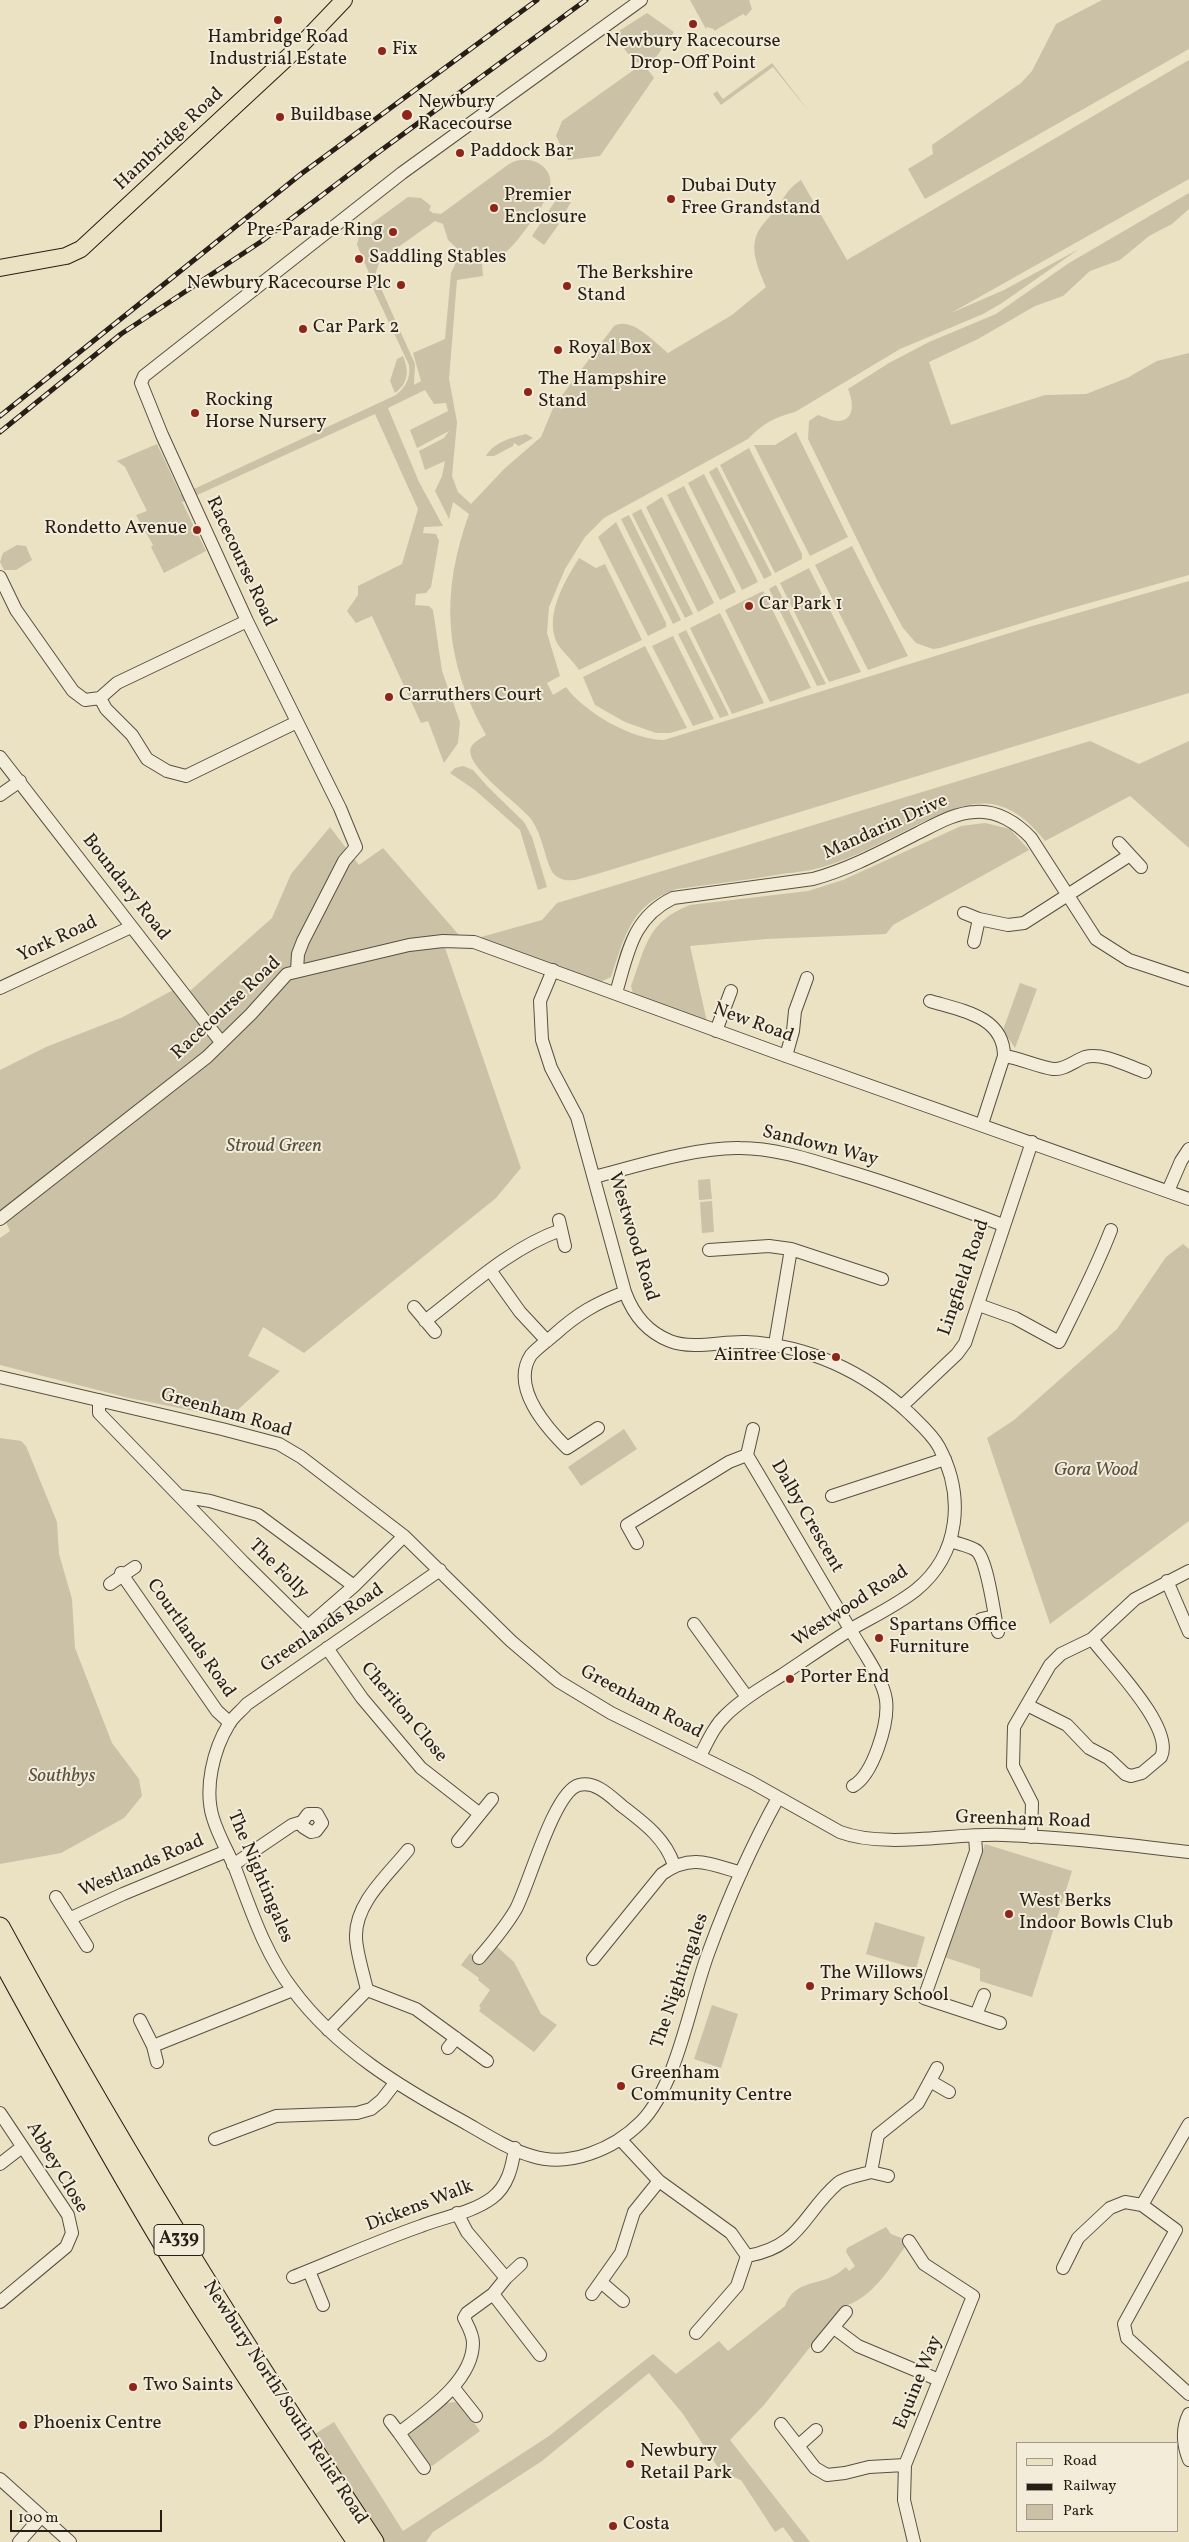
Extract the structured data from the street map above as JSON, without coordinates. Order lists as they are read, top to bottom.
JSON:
{
  "streets": {
    "highway": ["A339", "Newbury North/South Relief Road"],
    "main road": ["Hambridge Road"],
    "street": [
      "Racecourse Road",
      "Mandarin Drive",
      "Boundary Road",
      "York Road",
      "New Road",
      "Sandown Way",
      "Westwood Road",
      "Lingfield Road",
      "Greenham Road",
      "Dalby Crescent",
      "The Folly",
      "Greenlands Road",
      "Courtlands Road",
      "Cheriton Close",
      "Westlands Road",
      "The Nightingales",
      "Abbey Close",
      "Dickens Walk",
      "Equine Way"
    ]
  },
  "crossings": [
    ["Racecourse Road", "Boundary Road"],
    ["Racecourse Road", "New Road"],
    ["Mandarin Drive", "New Road"],
    ["Boundary Road", "York Road"],
    ["New Road", "Westwood Road"],
    ["New Road", "Lingfield Road"],
    ["Sandown Way", "Westwood Road"],
    ["Sandown Way", "Lingfield Road"],
    ["Westwood Road", "Lingfield Road"],
    ["Westwood Road", "Greenham Road"],
    ["Westwood Road", "Dalby Crescent"],
    ["Greenham Road", "The Folly"],
    ["Greenham Road", "Greenlands Road"],
    ["Greenham Road", "The Nightingales"],
    ["Greenlands Road", "Courtlands Road"],
    ["Greenlands Road", "Cheriton Close"],
    ["Greenlands Road", "The Nightingales"],
    ["Courtlands Road", "The Nightingales"],
    ["Westlands Road", "The Nightingales"],
    ["The Nightingales", "Dickens Walk"]
  ],
  "parks": ["Stroud Green", "Gora Wood", "Southbys"],
  "places": [
    "Hambridge Road Industrial Estate",
    "Newbury Racecourse Drop-Off Point",
    "Fix",
    "Newbury Racecourse",
    "Buildbase",
    "Paddock Bar",
    "Dubai Duty Free Grandstand",
    "Premier Enclosure",
    "Pre-Parade Ring",
    "Saddling Stables",
    "Newbury Racecourse Plc",
    "The Berkshire Stand",
    "Car Park 2",
    "Royal Box",
    "The Hampshire Stand",
    "Rocking Horse Nursery",
    "Rondetto Avenue",
    "Car Park 1",
    "Carruthers Court",
    "Aintree Close",
    "Spartans Office Furniture",
    "Porter End",
    "West Berks Indoor Bowls Club",
    "The Willows Primary School",
    "Greenham Community Centre",
    "Two Saints",
    "Phoenix Centre",
    "Newbury Retail Park",
    "Costa"
  ],
  "legend": ["Road", "Railway", "Park"],
  "scale_bar": "100 m"
}
